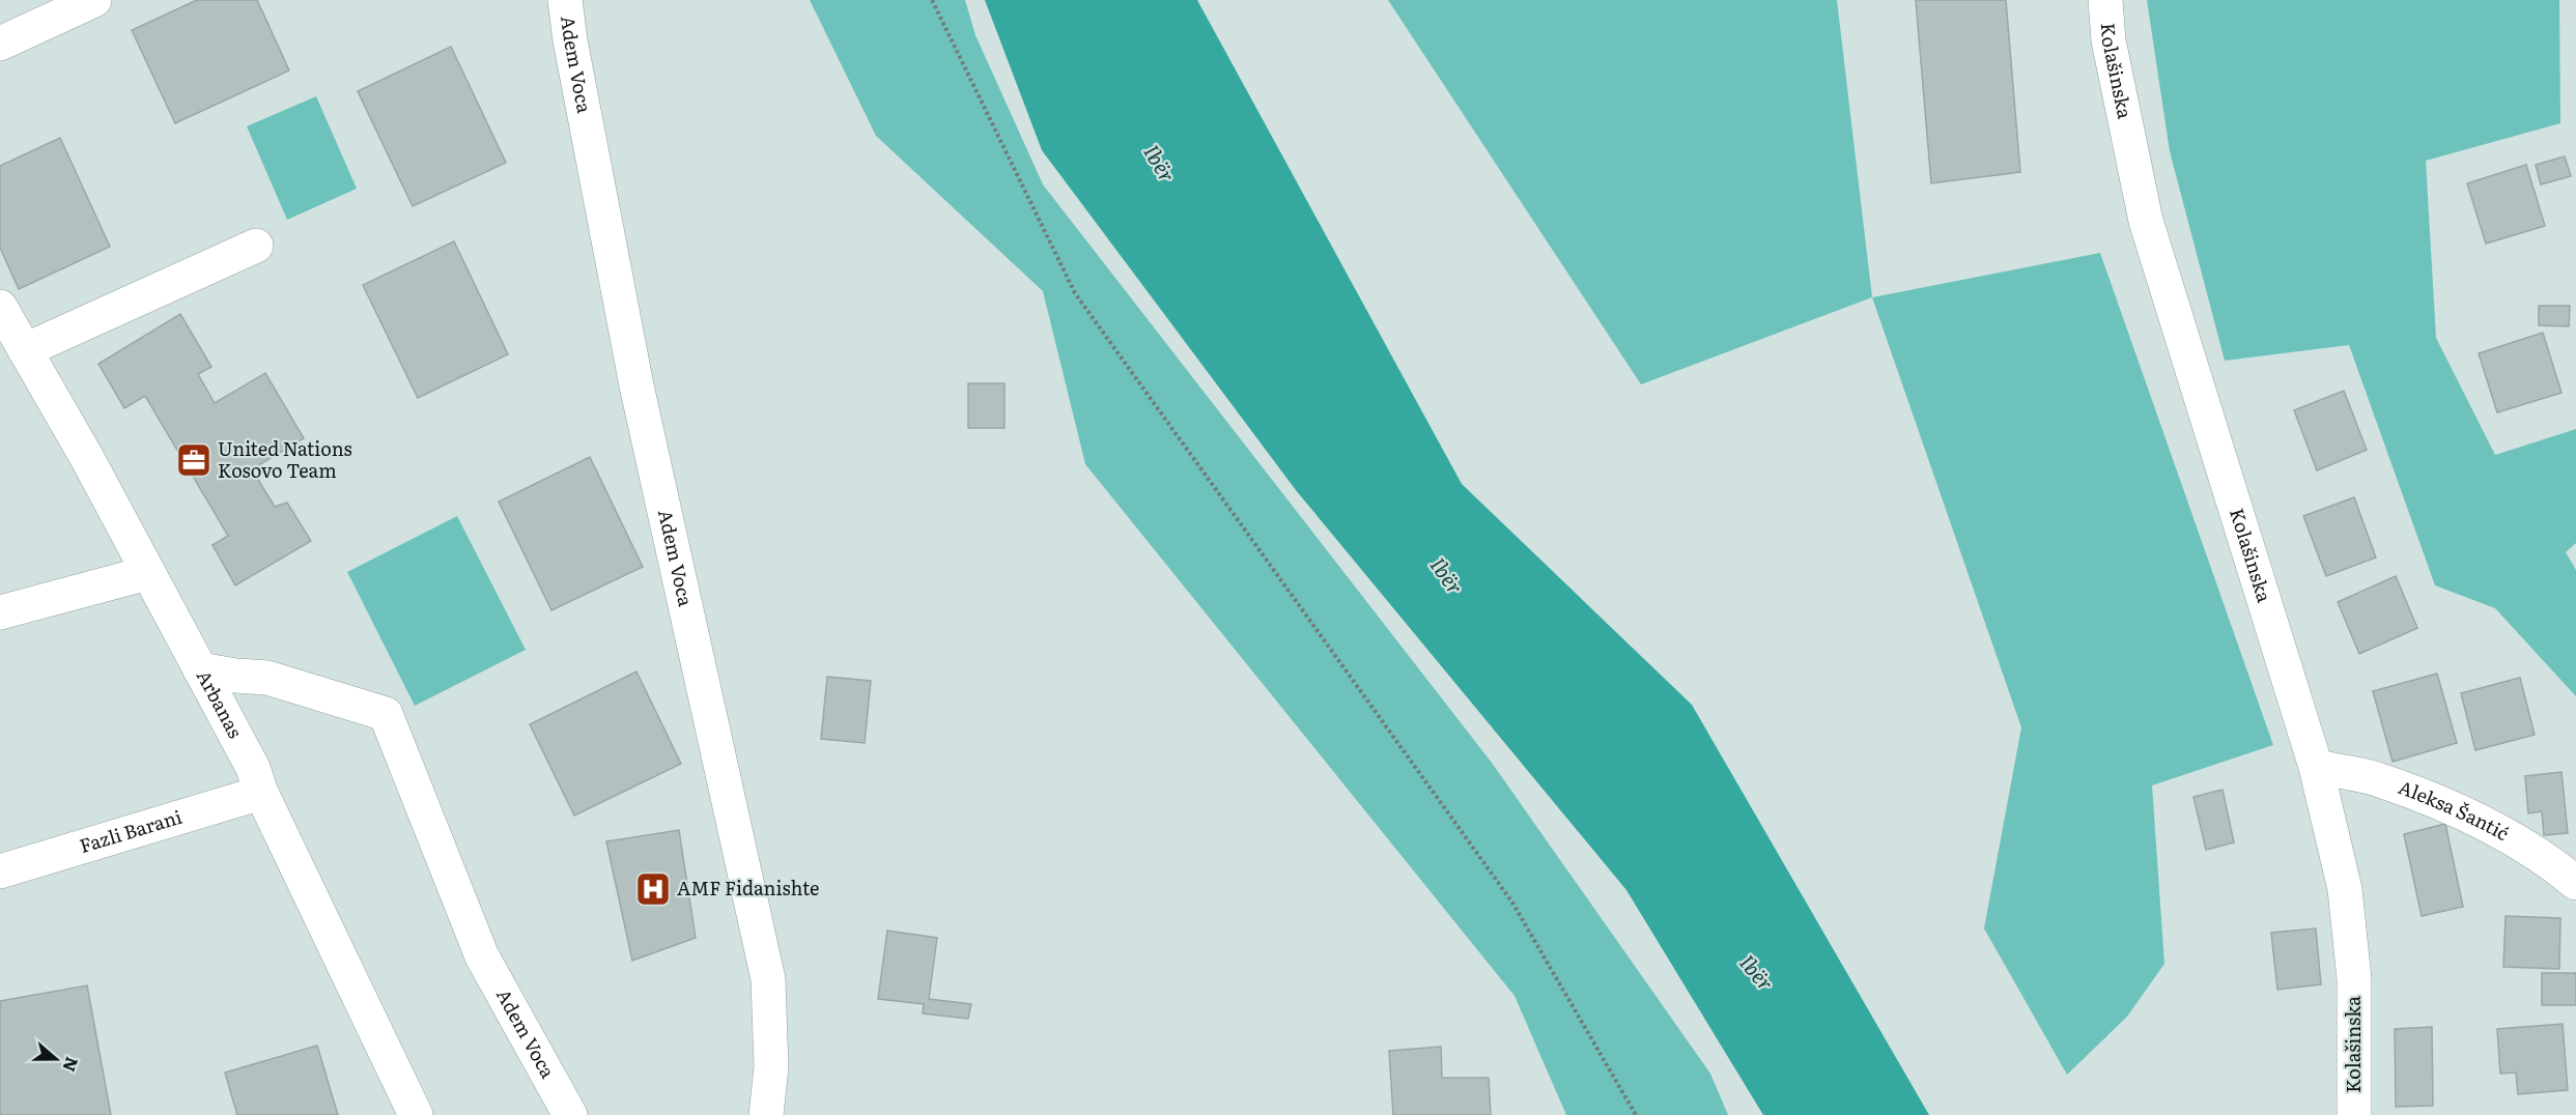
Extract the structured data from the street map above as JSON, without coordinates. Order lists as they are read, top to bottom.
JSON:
{
  "streets": {
    "street": [
      "Adem Voca",
      "Kolašinska",
      "Arbanas",
      "Aleksa Šantić",
      "Fazli Barani"
    ]
  },
  "crossings": [
    ["Adem Voca", "Arbanas"],
    ["Kolašinska", "Aleksa Šantić"],
    ["Arbanas", "Fazli Barani"]
  ],
  "water": ["Ibër"],
  "places": {
    "office": ["United Nations Kosovo Team"],
    "hospital": ["AMF Fidanishte"]
  },
  "north": "right"
}
